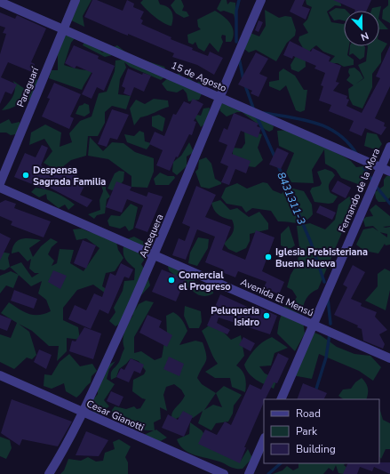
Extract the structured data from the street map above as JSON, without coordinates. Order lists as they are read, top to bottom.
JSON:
{
  "streets": {
    "street": [
      "15 de Agosto",
      "Paraguarí",
      "Fernando de la Mora",
      "Antequera",
      "Avenida El Mensú",
      "Cesar Gianotti"
    ]
  },
  "crossings": [
    ["15 de Agosto", "Paraguarí"],
    ["15 de Agosto", "Fernando de la Mora"],
    ["15 de Agosto", "Antequera"],
    ["Fernando de la Mora", "Avenida El Mensú"],
    ["Antequera", "Avenida El Mensú"],
    ["Antequera", "Cesar Gianotti"]
  ],
  "water": ["8431311-3"],
  "places": [
    "Despensa Sagrada Familia",
    "Iglesia Prebisteriana Buena Nueva",
    "Comercial el Progreso",
    "Peluqueria Isidro"
  ],
  "legend": ["Road", "Park", "Building"],
  "north": "bottom"
}
